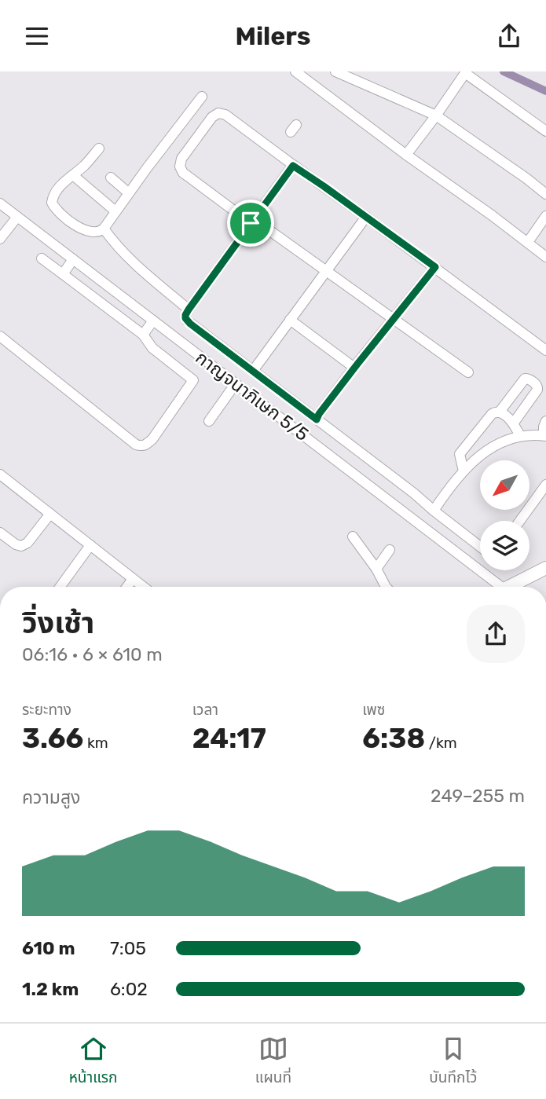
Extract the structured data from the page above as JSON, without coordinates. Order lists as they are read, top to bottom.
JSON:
{
  "streets": {
    "street": ["กาญจนาภิเษก 5/5"]
  },
  "north": "bottom left",
  "page": {
    "header": "Milers",
    "heading": ["วิ่งเช้า", "06:16 · 6 × 610 m"],
    "stats": [
      ["ระยะทาง", "3.66 km"],
      ["เวลา", "24:17"],
      ["เพซ", "6:38 /km"]
    ],
    "chart": ["ความสูง", "249–255 m"],
    "list": [
      {
        "name": "610 m",
        "note": "7:05"
      },
      {
        "name": "1.2 km",
        "note": "6:02"
      }
    ],
    "tabs": ["หน้าแรก", "แผนที่", "บันทึกไว้"]
  }
}
